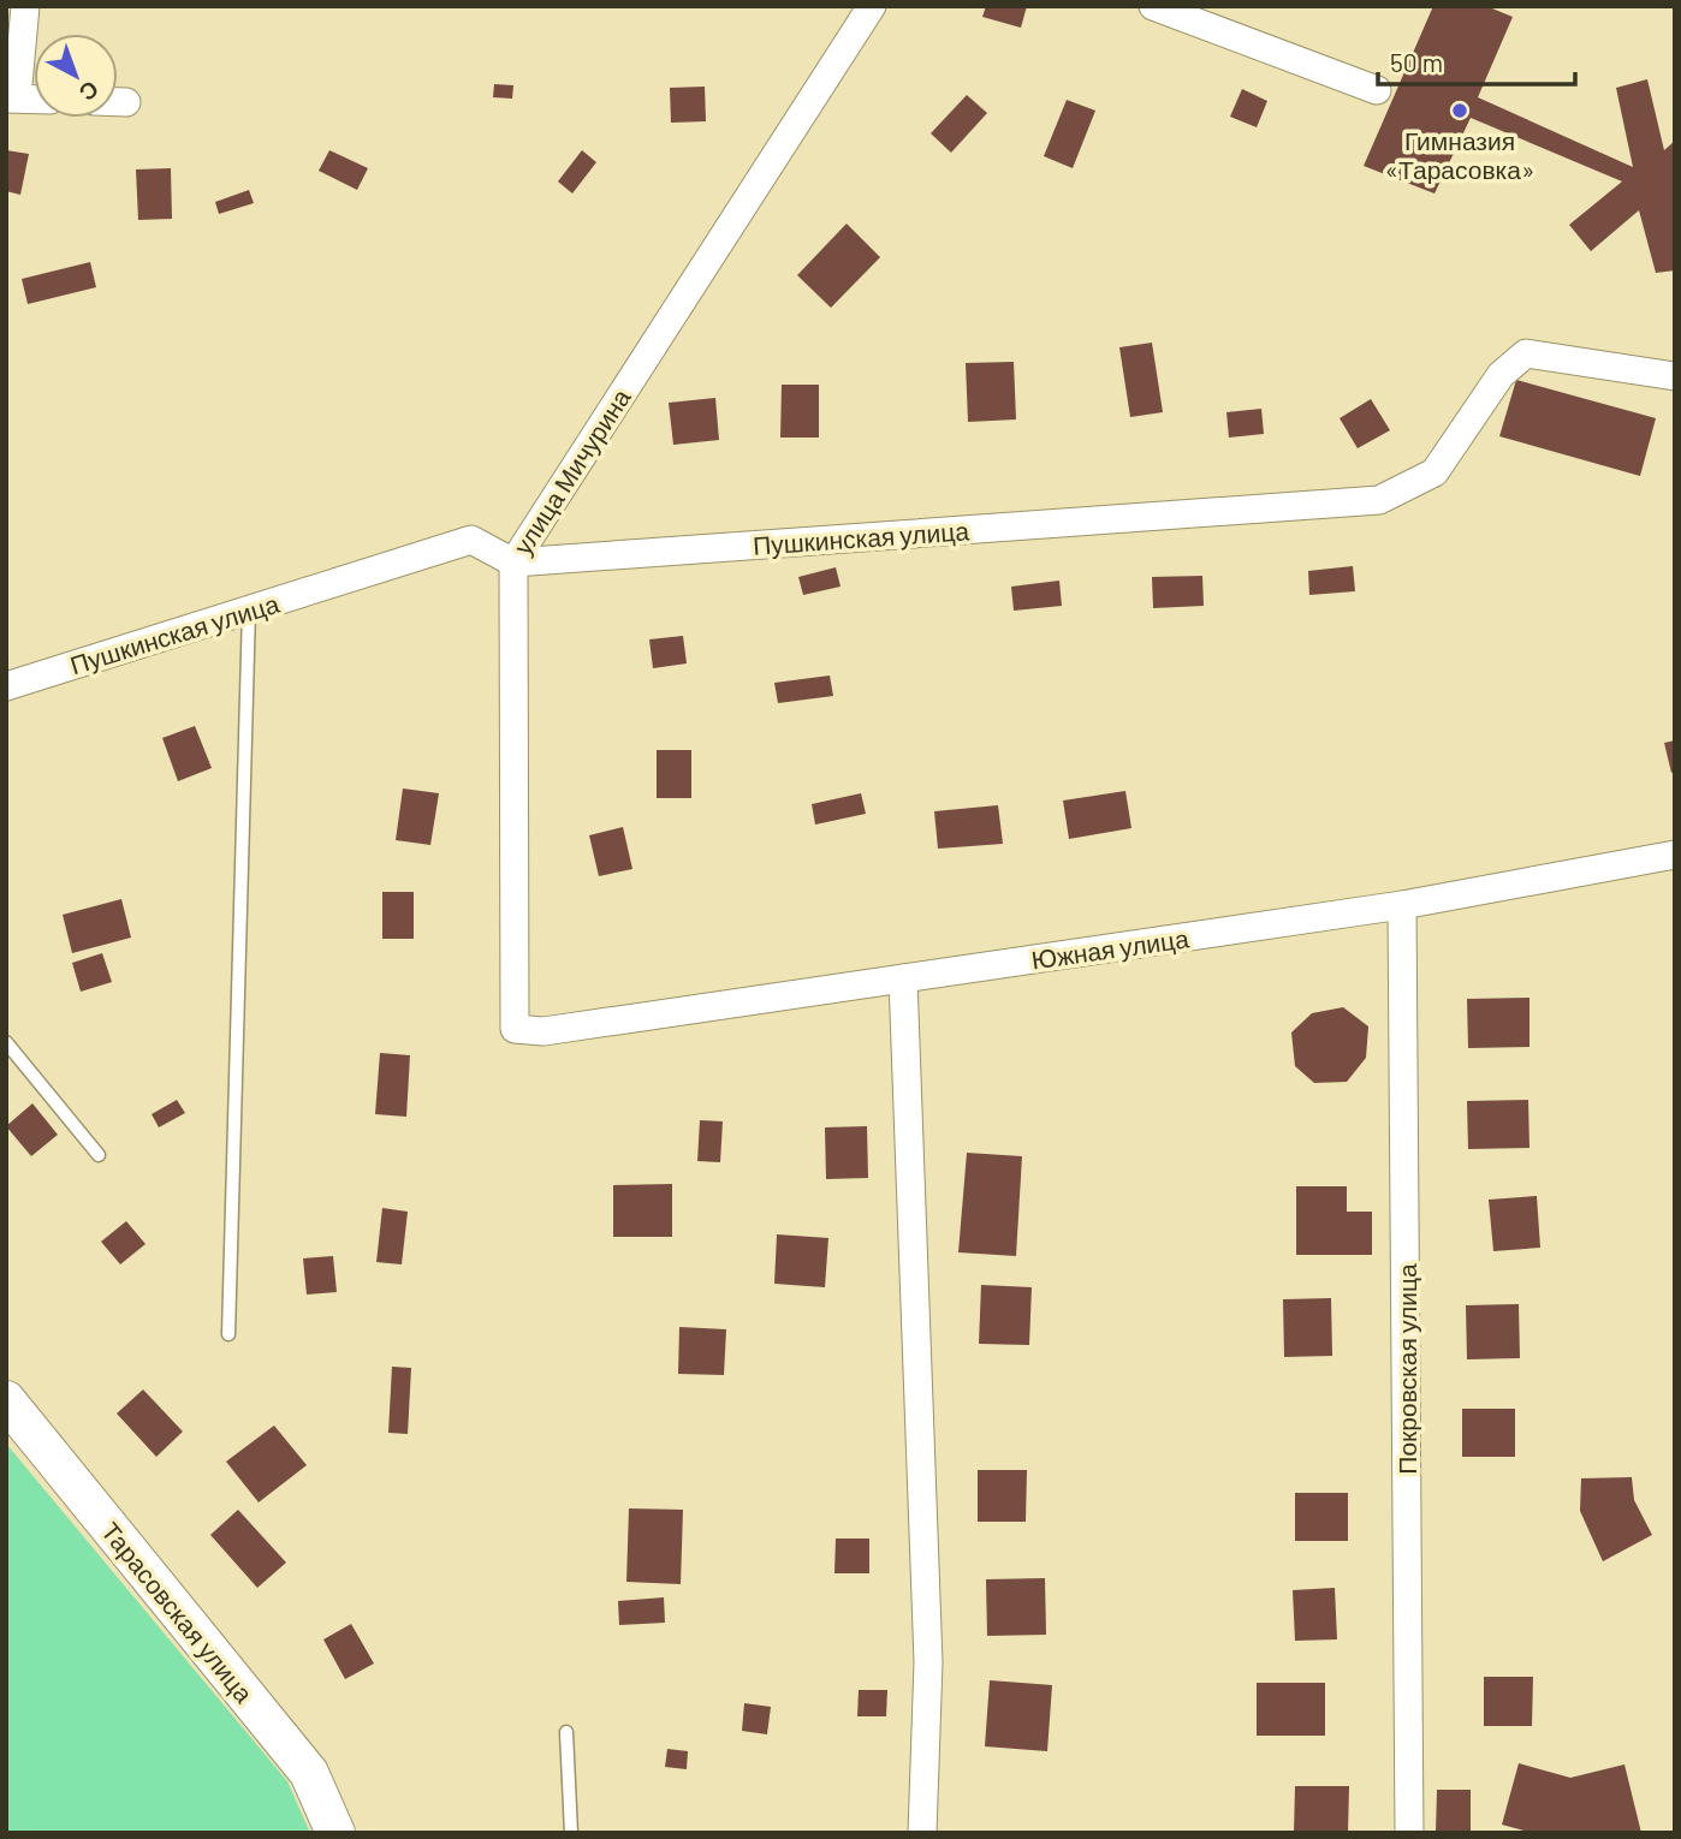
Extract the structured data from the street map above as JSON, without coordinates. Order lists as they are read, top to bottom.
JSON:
{
  "streets": {
    "main road": ["Тарасовская улица"],
    "street": [
      "улица Мичурина",
      "Пушкинская улица",
      "Южная улица",
      "Покровская улица"
    ]
  },
  "crossings": [
    ["улица Мичурина", "Пушкинская улица"],
    ["улица Мичурина", "Южная улица"],
    ["Южная улица", "Покровская улица"]
  ],
  "places": ["Гимназия «Тарасовка»"],
  "scale_bar": "50 m",
  "north": "bottom right"
}
